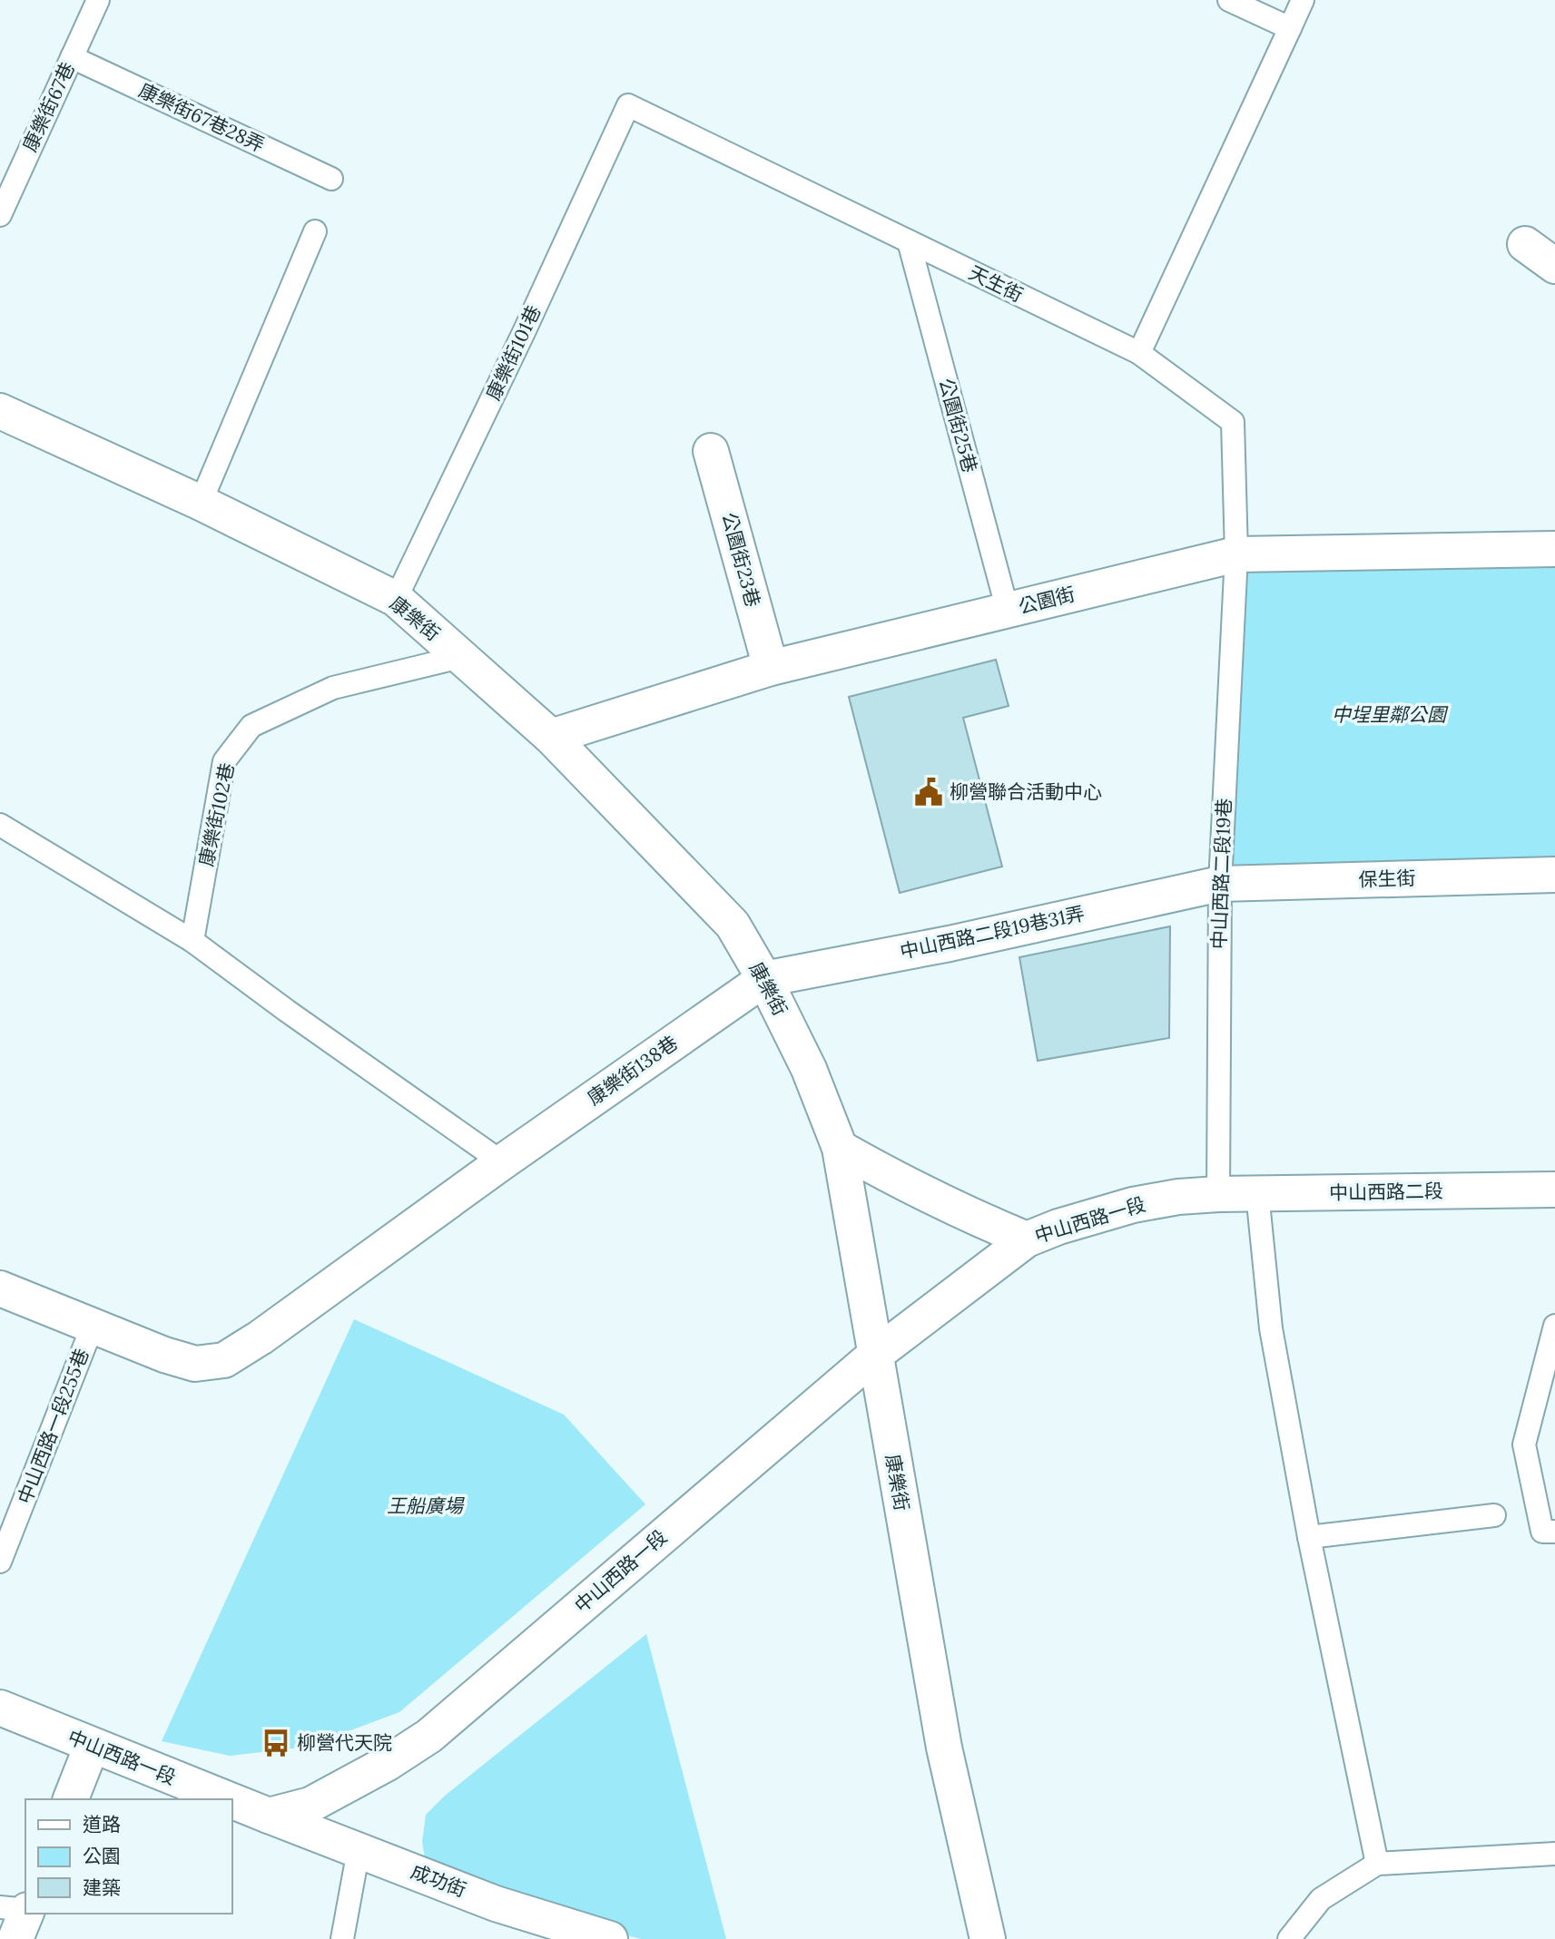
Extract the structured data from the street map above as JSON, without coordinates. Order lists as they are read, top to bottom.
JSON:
{
  "streets": {
    "street": [
      "公園街23巷",
      "公園街",
      "康樂街",
      "保生街",
      "中山西路二段19巷31弄",
      "康樂街138巷",
      "中山西路二段",
      "中山西路一段",
      "成功街"
    ],
    "lane": [
      "康樂街67巷",
      "康樂街67巷28弄",
      "天生街",
      "康樂街101巷",
      "公園街25巷",
      "康樂街102巷",
      "中山西路二段19巷",
      "中山西路一段255巷"
    ]
  },
  "crossings": [
    ["康樂街67巷", "康樂街67巷28弄"],
    ["天生街", "康樂街101巷"],
    ["天生街", "公園街25巷"],
    ["天生街", "公園街"],
    ["天生街", "中山西路二段19巷"],
    ["康樂街101巷", "康樂街"],
    ["公園街25巷", "公園街"],
    ["公園街23巷", "公園街"],
    ["公園街", "康樂街"],
    ["公園街", "中山西路二段19巷"],
    ["康樂街", "康樂街102巷"],
    ["康樂街", "中山西路二段19巷31弄"],
    ["康樂街", "康樂街138巷"],
    ["康樂街", "中山西路一段"],
    ["中山西路二段19巷", "保生街"],
    ["中山西路二段19巷", "中山西路二段19巷31弄"],
    ["中山西路二段19巷", "中山西路二段"],
    ["中山西路二段19巷", "中山西路一段"],
    ["保生街", "中山西路二段19巷31弄"],
    ["中山西路二段19巷31弄", "康樂街138巷"],
    ["康樂街138巷", "中山西路一段255巷"],
    ["中山西路二段", "中山西路一段"],
    ["中山西路一段", "成功街"]
  ],
  "parks": ["中埕里鄰公園", "王船廣場"],
  "places": {
    "public building": ["柳營聯合活動中心"],
    "bus stop": ["柳營代天院"]
  },
  "legend": ["道路", "公園", "建築"]
}
